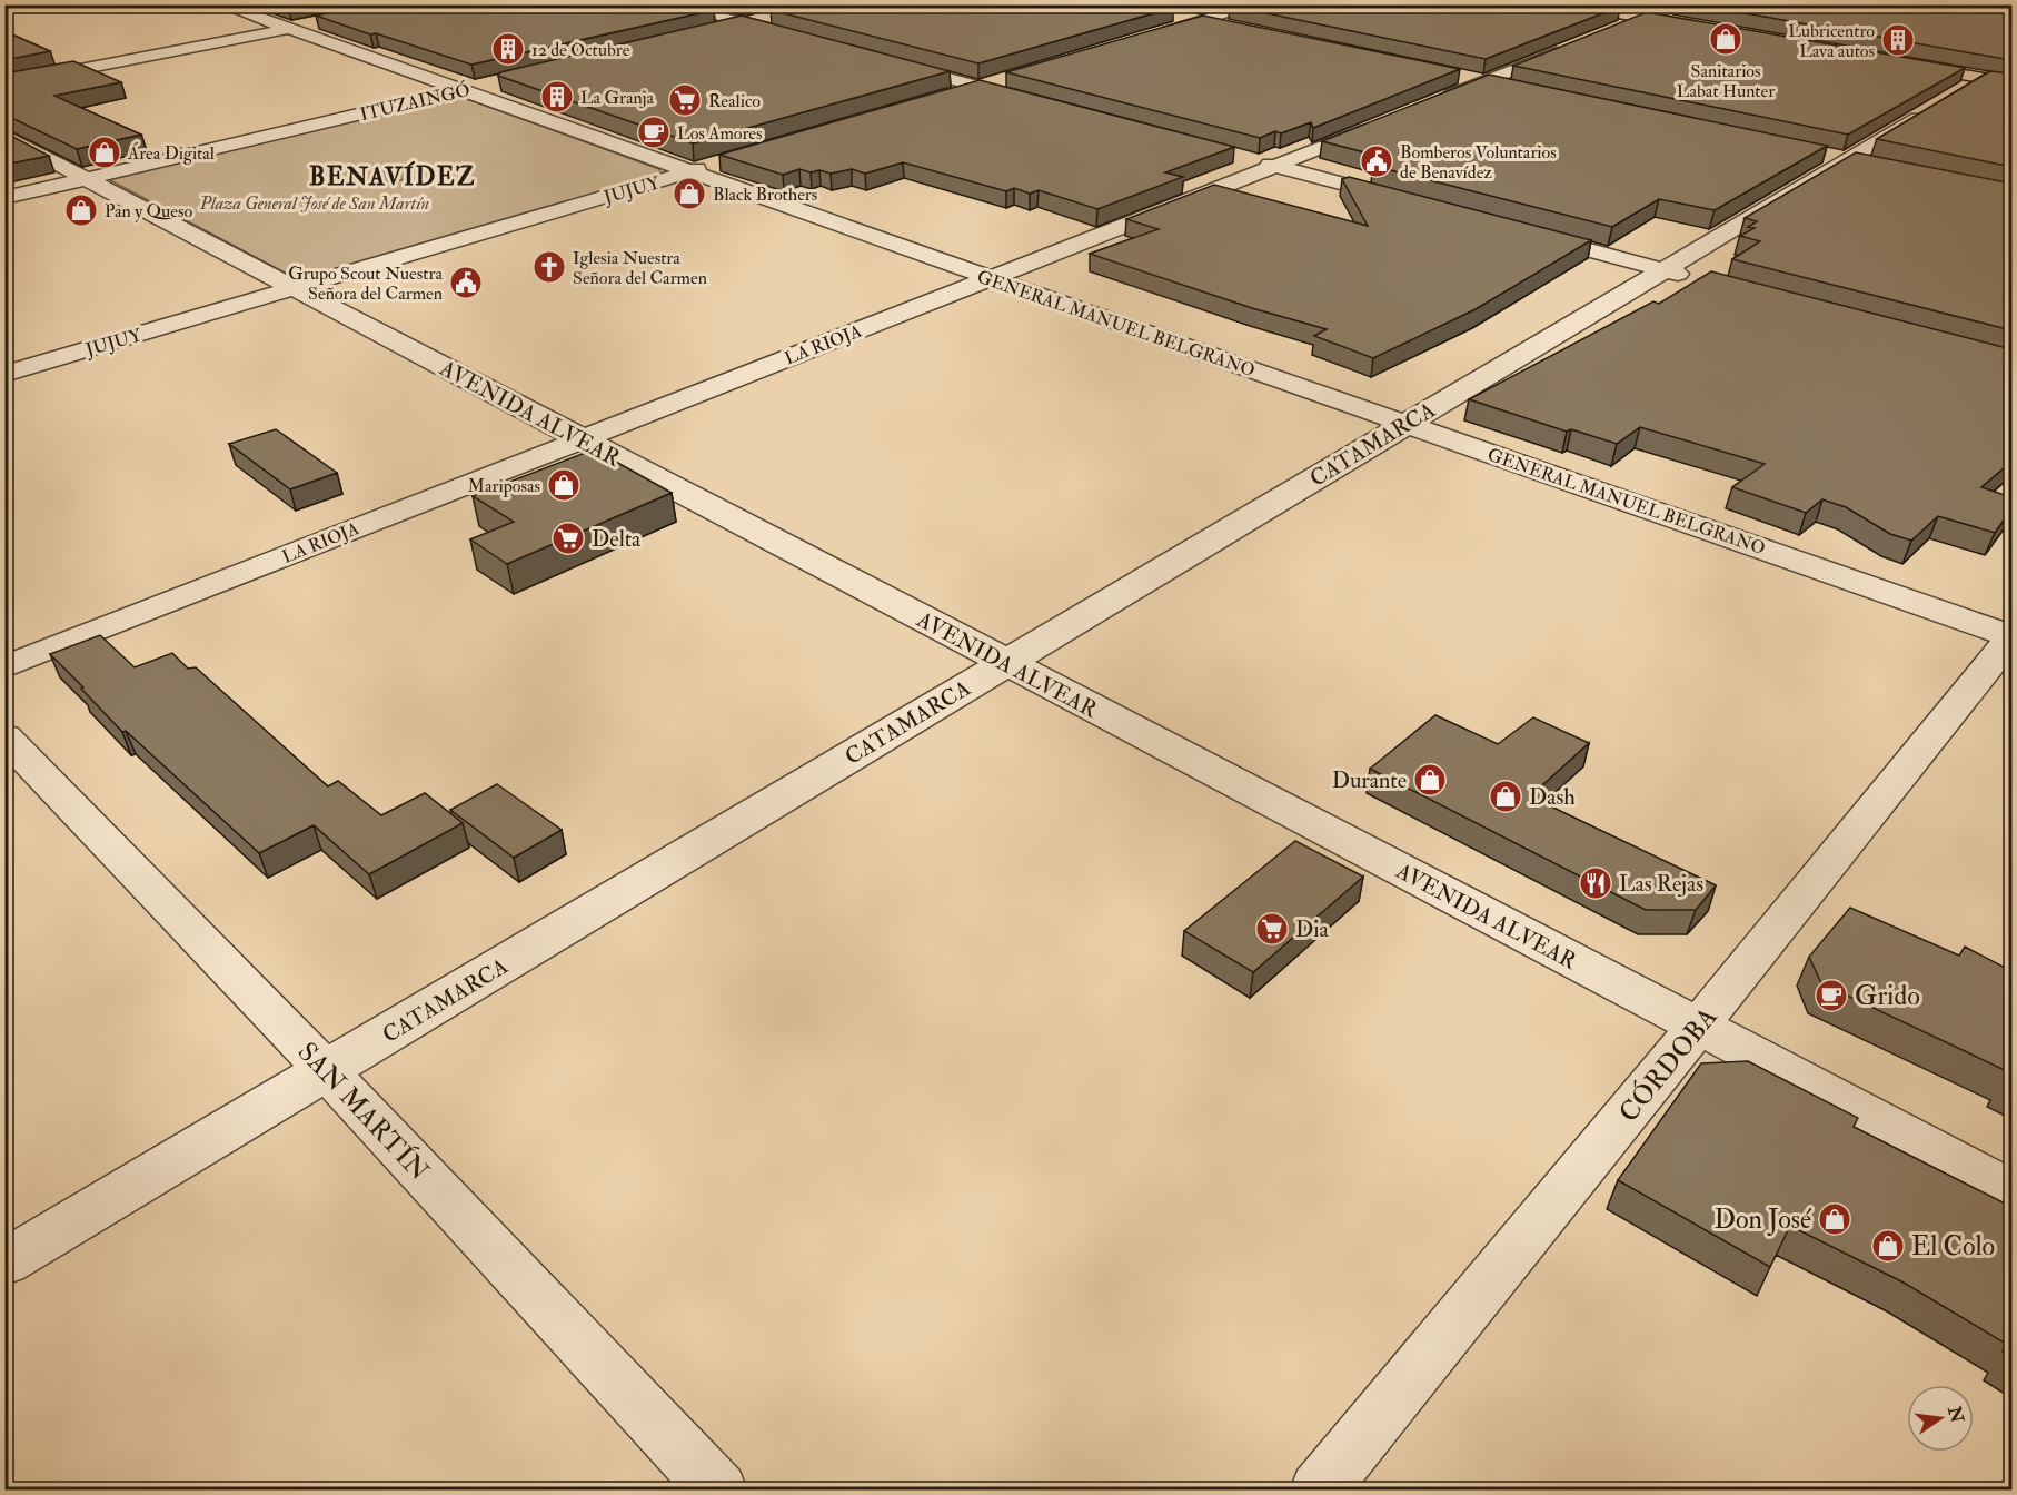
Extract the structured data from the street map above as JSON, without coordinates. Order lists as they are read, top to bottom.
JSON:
{
  "streets": {
    "street": [
      "ITUZAINGÓ",
      "JUJUY",
      "GENERAL MANUEL BELGRANO",
      "LA RIOJA",
      "AVENIDA ALVEAR",
      "CATAMARCA",
      "CÓRDOBA",
      "SAN MARTÍN"
    ]
  },
  "crossings": [
    ["ITUZAINGÓ", "GENERAL MANUEL BELGRANO"],
    ["ITUZAINGÓ", "AVENIDA ALVEAR"],
    ["JUJUY", "GENERAL MANUEL BELGRANO"],
    ["JUJUY", "AVENIDA ALVEAR"],
    ["GENERAL MANUEL BELGRANO", "LA RIOJA"],
    ["GENERAL MANUEL BELGRANO", "CATAMARCA"],
    ["GENERAL MANUEL BELGRANO", "CÓRDOBA"],
    ["LA RIOJA", "AVENIDA ALVEAR"],
    ["AVENIDA ALVEAR", "CATAMARCA"],
    ["AVENIDA ALVEAR", "CÓRDOBA"],
    ["CATAMARCA", "SAN MARTÍN"]
  ],
  "districts": ["BENAVÍDEZ"],
  "parks": ["Plaza General José de San Martín"],
  "places": {
    "shop": [
      "Sanitarios Labat Hunter",
      "Área Digital",
      "Black Brothers",
      "Pan y Queso",
      "Mariposas",
      "Durante",
      "Dash",
      "Don José",
      "El Colo"
    ],
    "building": ["Lubricentro Lava autos", "12 de Octubre", "La Granja"],
    "supermarket": ["Realico", "Delta", "Dia"],
    "cafe": ["Los Amores", "Grido"],
    "public building": ["Bomberos Voluntarios de Benavídez", "Grupo Scout Nuestra Señora del Carmen"],
    "church": ["Iglesia Nuestra Señora del Carmen"],
    "restaurant": ["Las Rejas"]
  },
  "north": "right"
}
